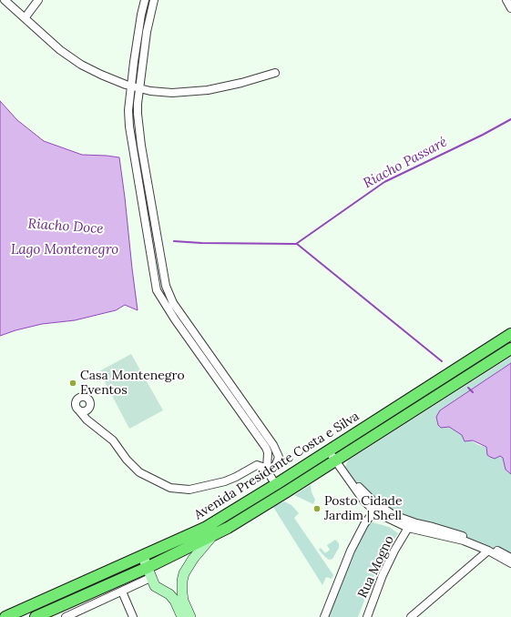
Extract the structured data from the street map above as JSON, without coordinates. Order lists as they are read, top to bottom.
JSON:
{
  "streets": {
    "main road": ["Avenida Presidente Costa e Silva"],
    "street": ["Rua Mogno"]
  },
  "water": ["Riacho Passaré", "Riacho Doce", "Lago Montenegro"],
  "places": ["Casa Montenegro Eventos", "Posto Cidade Jardim | Shell"]
}
